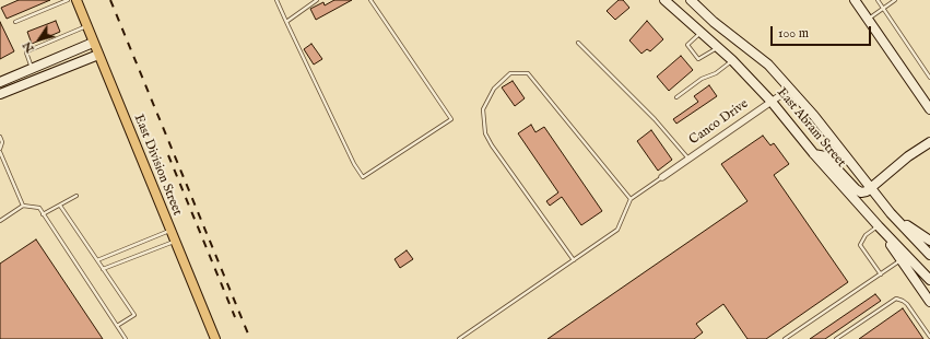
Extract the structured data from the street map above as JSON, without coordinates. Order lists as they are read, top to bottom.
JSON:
{
  "streets": {
    "main road": ["East Abram Street", "East Division Street"],
    "street": ["Canco Drive"]
  },
  "crossings": [
    ["Canco Drive", "East Abram Street"]
  ],
  "scale_bar": "100 m",
  "north": "bottom left"
}
